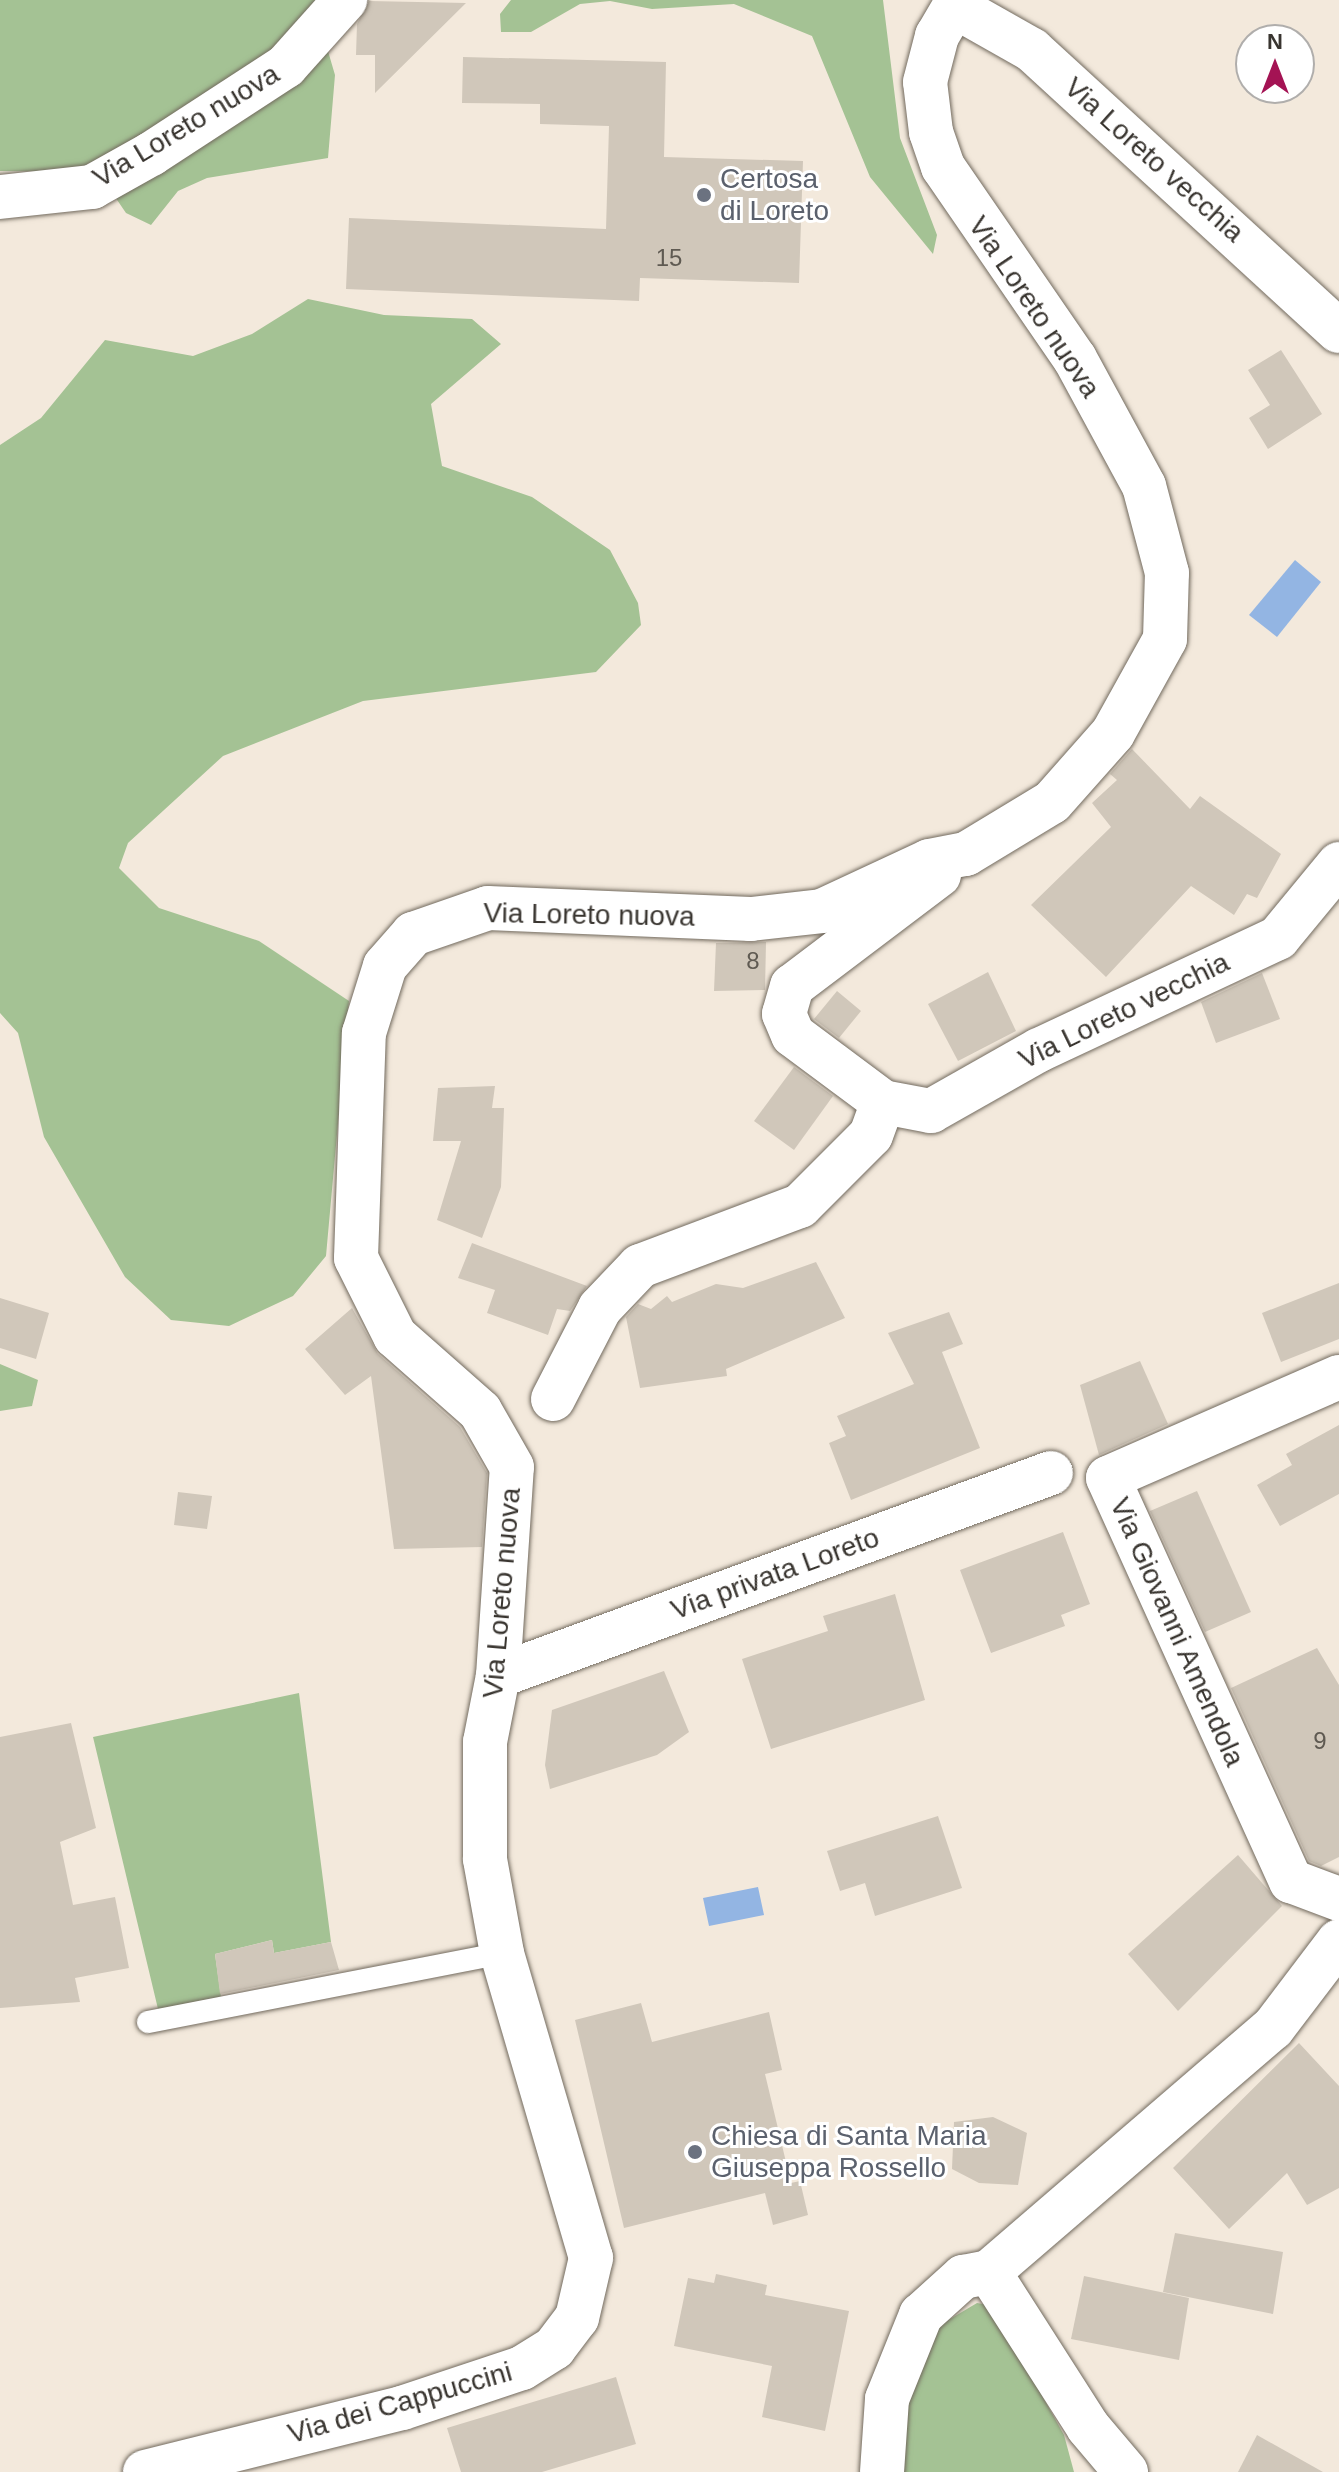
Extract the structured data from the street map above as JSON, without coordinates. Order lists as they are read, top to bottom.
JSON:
{
  "streets": {
    "street": [
      "Via Loreto nuova",
      "Via Loreto vecchia",
      "Via privata Loreto",
      "Via Giovanni Amendola",
      "Via dei Cappuccini"
    ]
  },
  "crossings": [
    ["Via Loreto nuova", "Via Loreto vecchia"],
    ["Via Loreto nuova", "Via privata Loreto"],
    ["Via Loreto nuova", "Via dei Cappuccini"]
  ],
  "places": ["Certosa di Loreto", "Chiesa di Santa Maria Giuseppa Rossello"],
  "house_numbers": ["15", "8", "9"],
  "north": "top"
}
